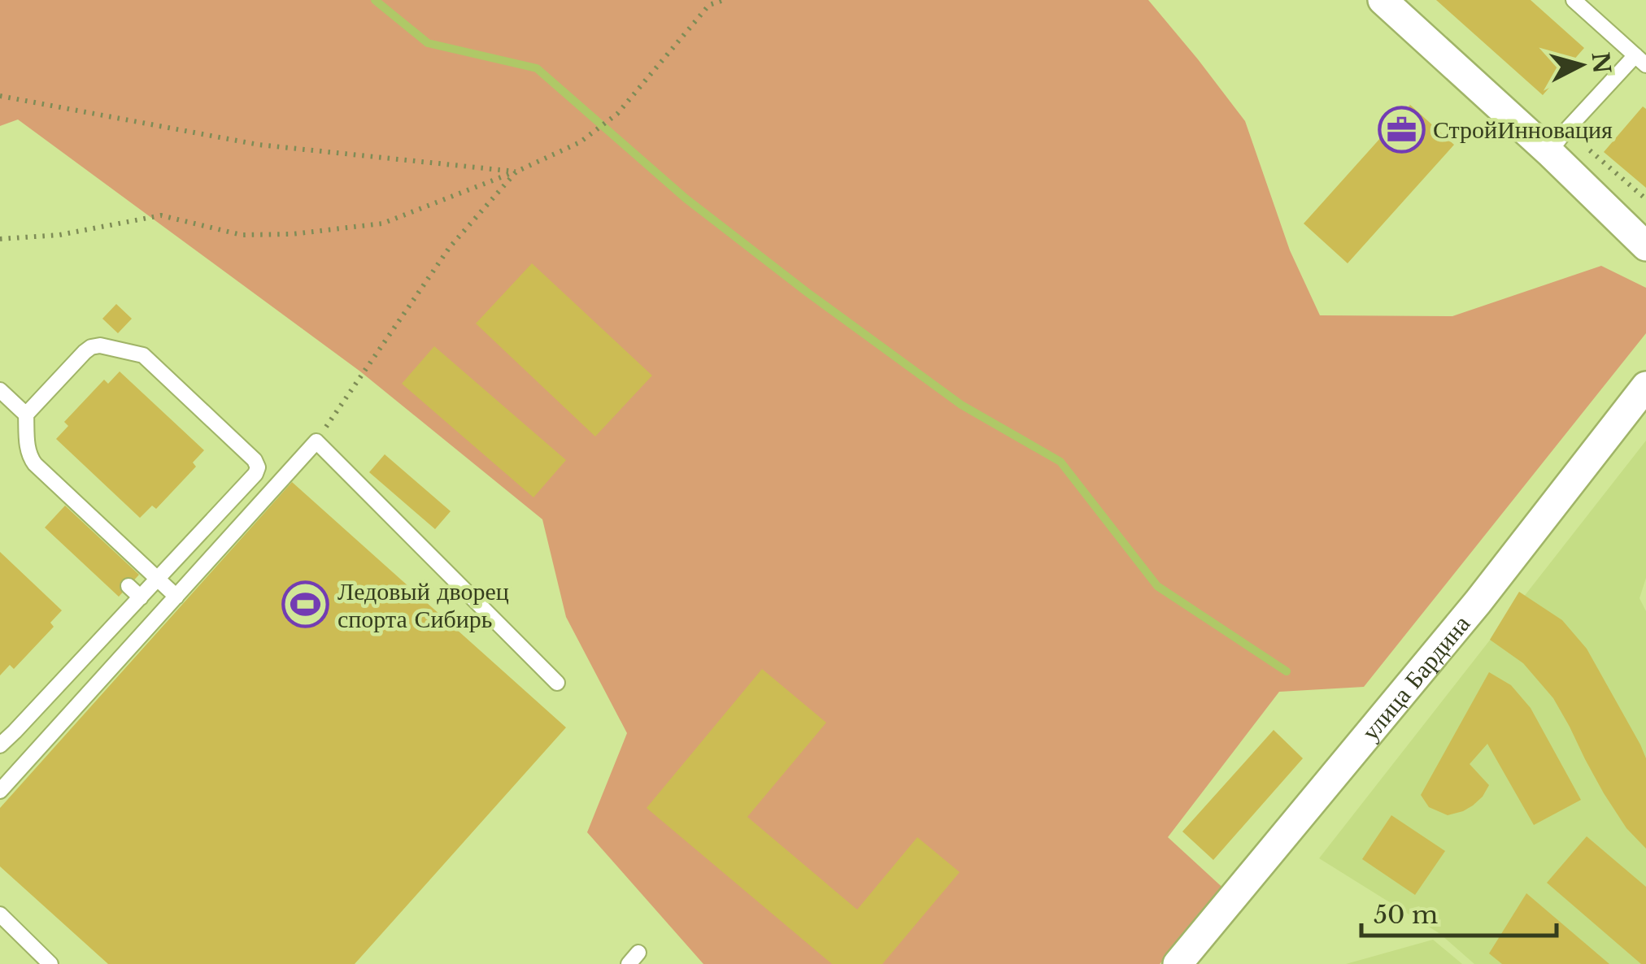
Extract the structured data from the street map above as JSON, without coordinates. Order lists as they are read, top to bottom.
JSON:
{
  "streets": {
    "street": ["улица Бардина"]
  },
  "places": {
    "office": ["СтройИнновация"],
    "sports": ["Ледовый дворец спорта Сибирь"]
  },
  "scale_bar": "50 m",
  "north": "right"
}
